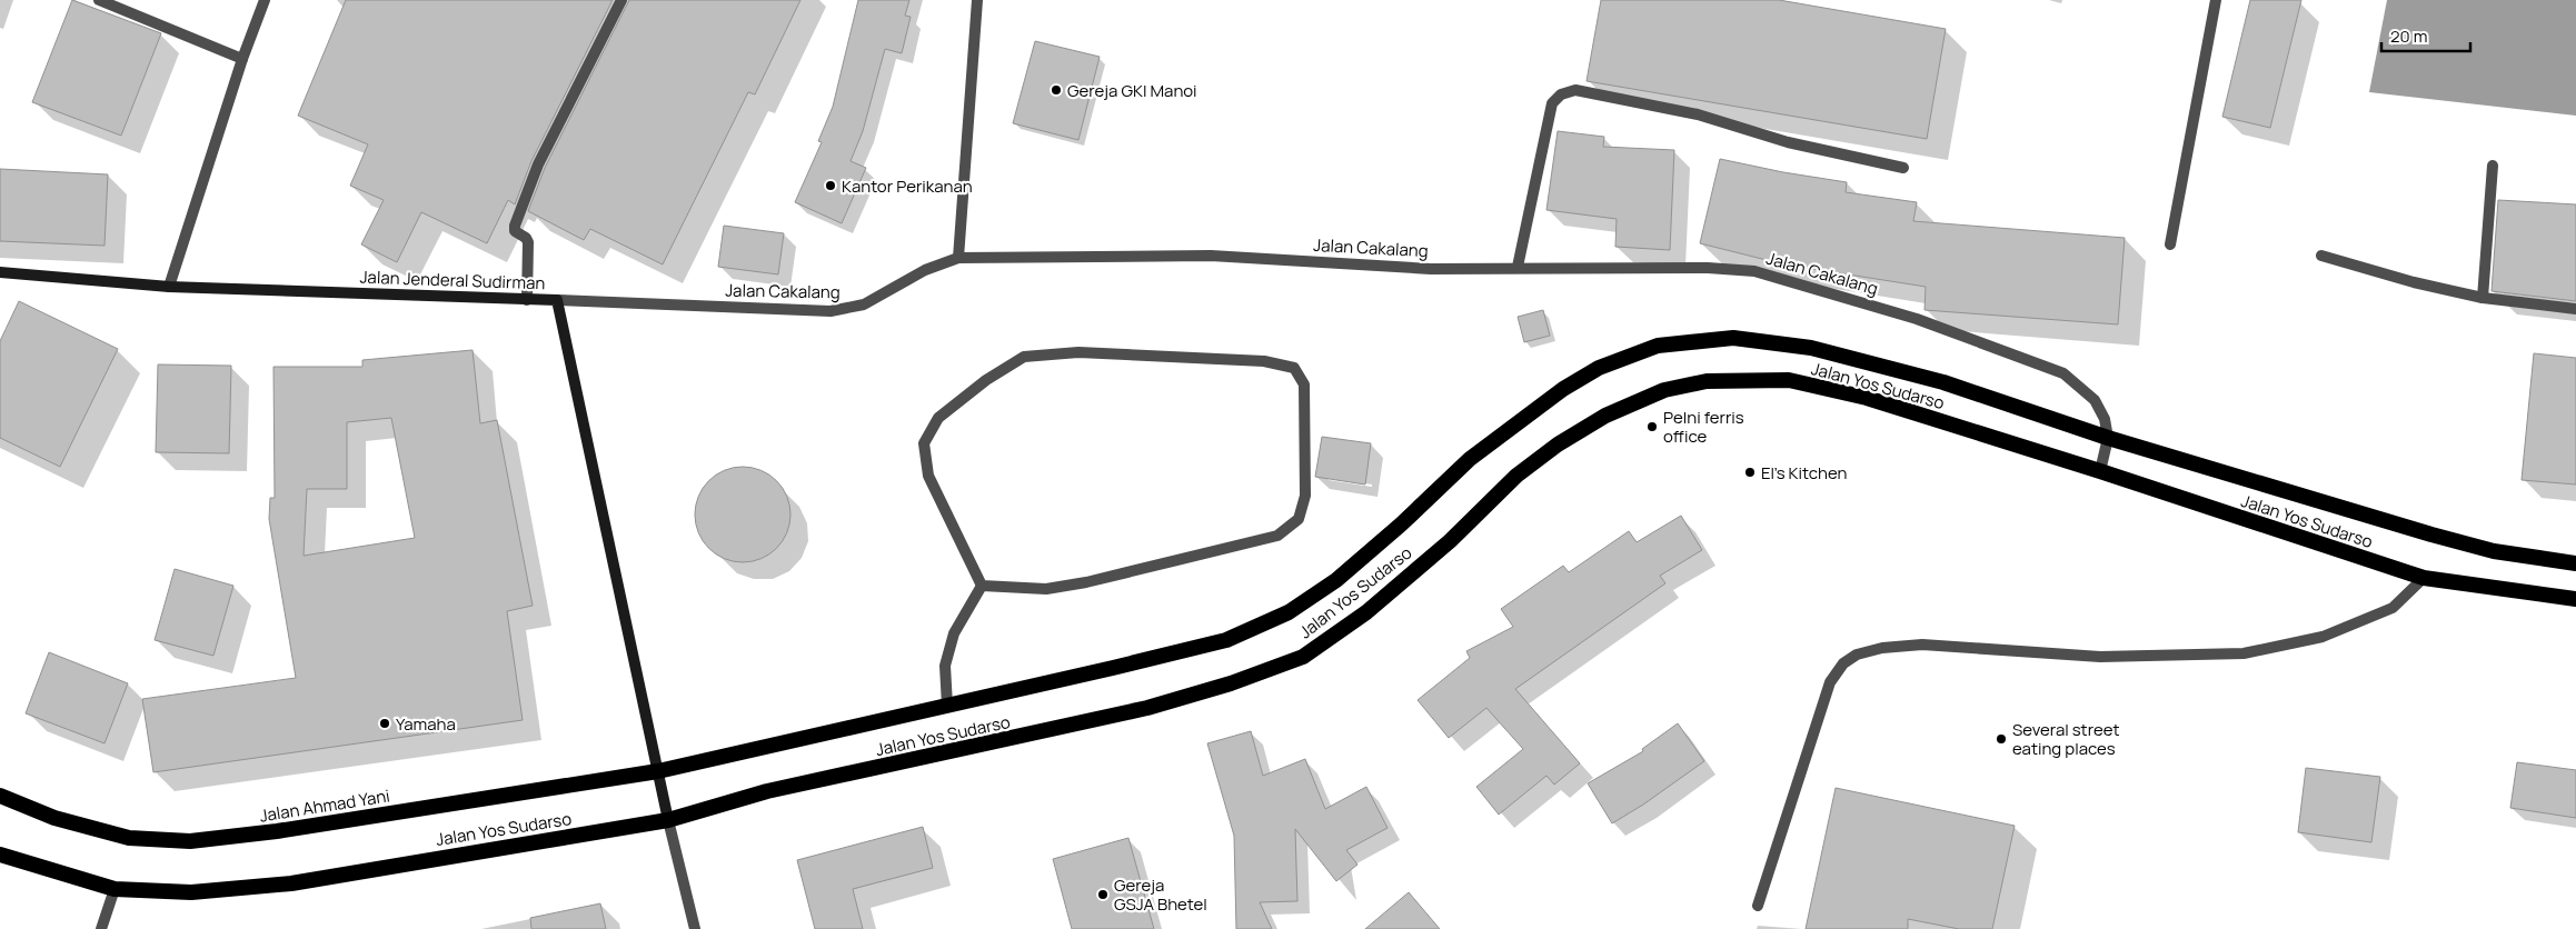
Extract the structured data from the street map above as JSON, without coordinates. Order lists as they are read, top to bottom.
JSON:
{
  "streets": {
    "highway": ["Jalan Yos Sudarso", "Jalan Ahmad Yani"],
    "main road": ["Jalan Jenderal Sudirman"],
    "street": ["Jalan Cakalang"]
  },
  "crossings": [
    ["Jalan Cakalang", "Jalan Jenderal Sudirman"],
    ["Jalan Cakalang", "Jalan Yos Sudarso"],
    ["Jalan Jenderal Sudirman", "Jalan Yos Sudarso"],
    ["Jalan Jenderal Sudirman", "Jalan Ahmad Yani"],
    ["Jalan Yos Sudarso", "Jalan Ahmad Yani"]
  ],
  "places": [
    "Gereja GKI Manoi",
    "Kantor Perikanan",
    "Pelni ferris office",
    "El's Kitchen",
    "Yamaha",
    "Several street eating places",
    "Gereja GSJA Bhetel"
  ],
  "scale_bar": "20 m"
}
